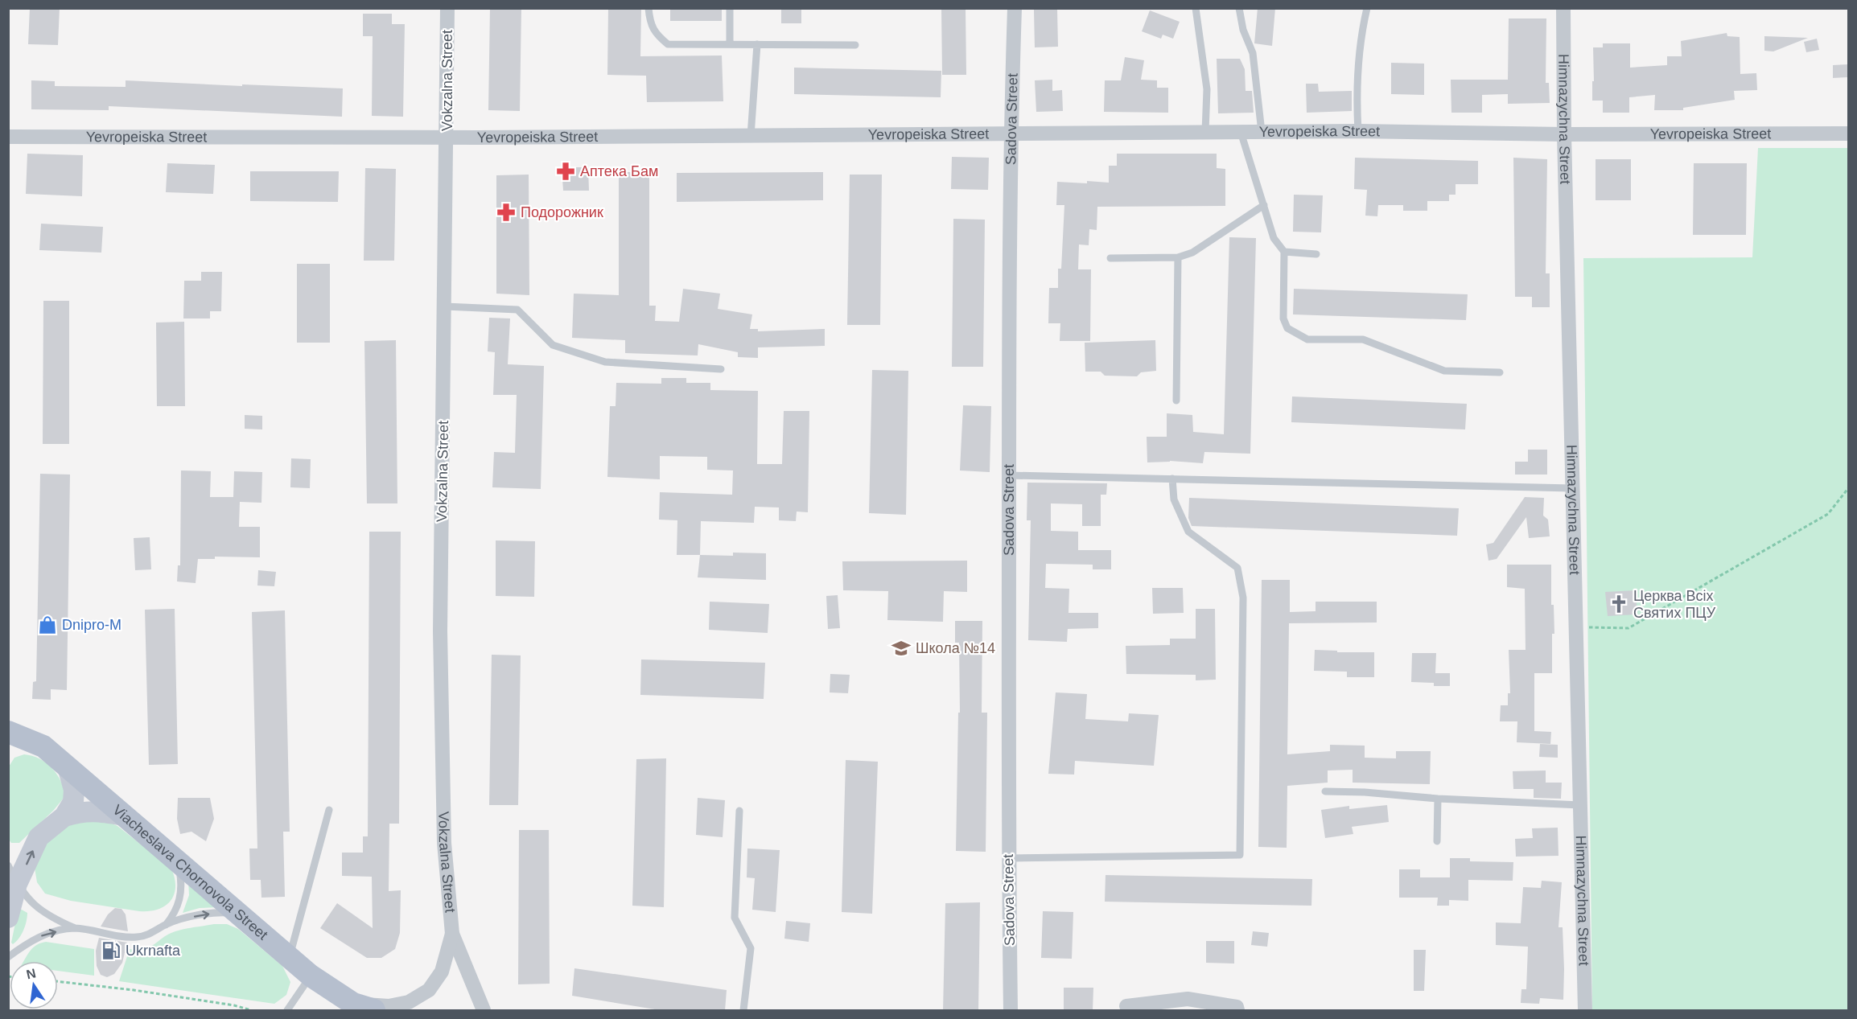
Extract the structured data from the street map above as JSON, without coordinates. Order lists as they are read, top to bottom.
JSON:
{
  "streets": {
    "main road": ["Viacheslava Chornovola Street"],
    "street": [
      "Vokzalna Street",
      "Sadova Street",
      "Himnazychna Street",
      "Yevropeiska Street"
    ]
  },
  "crossings": [
    ["Vokzalna Street", "Yevropeiska Street"],
    ["Vokzalna Street", "Viacheslava Chornovola Street"],
    ["Sadova Street", "Yevropeiska Street"],
    ["Himnazychna Street", "Yevropeiska Street"]
  ],
  "places": {
    "pharmacy": ["Аптека Бам", "Подорожник"],
    "church": ["Церква Всіх Святих ПЦУ"],
    "shop": ["Dnipro-M"],
    "school or university": ["Школа №14"],
    "fuel station": ["Ukrnafta"]
  },
  "north": "top"
}
